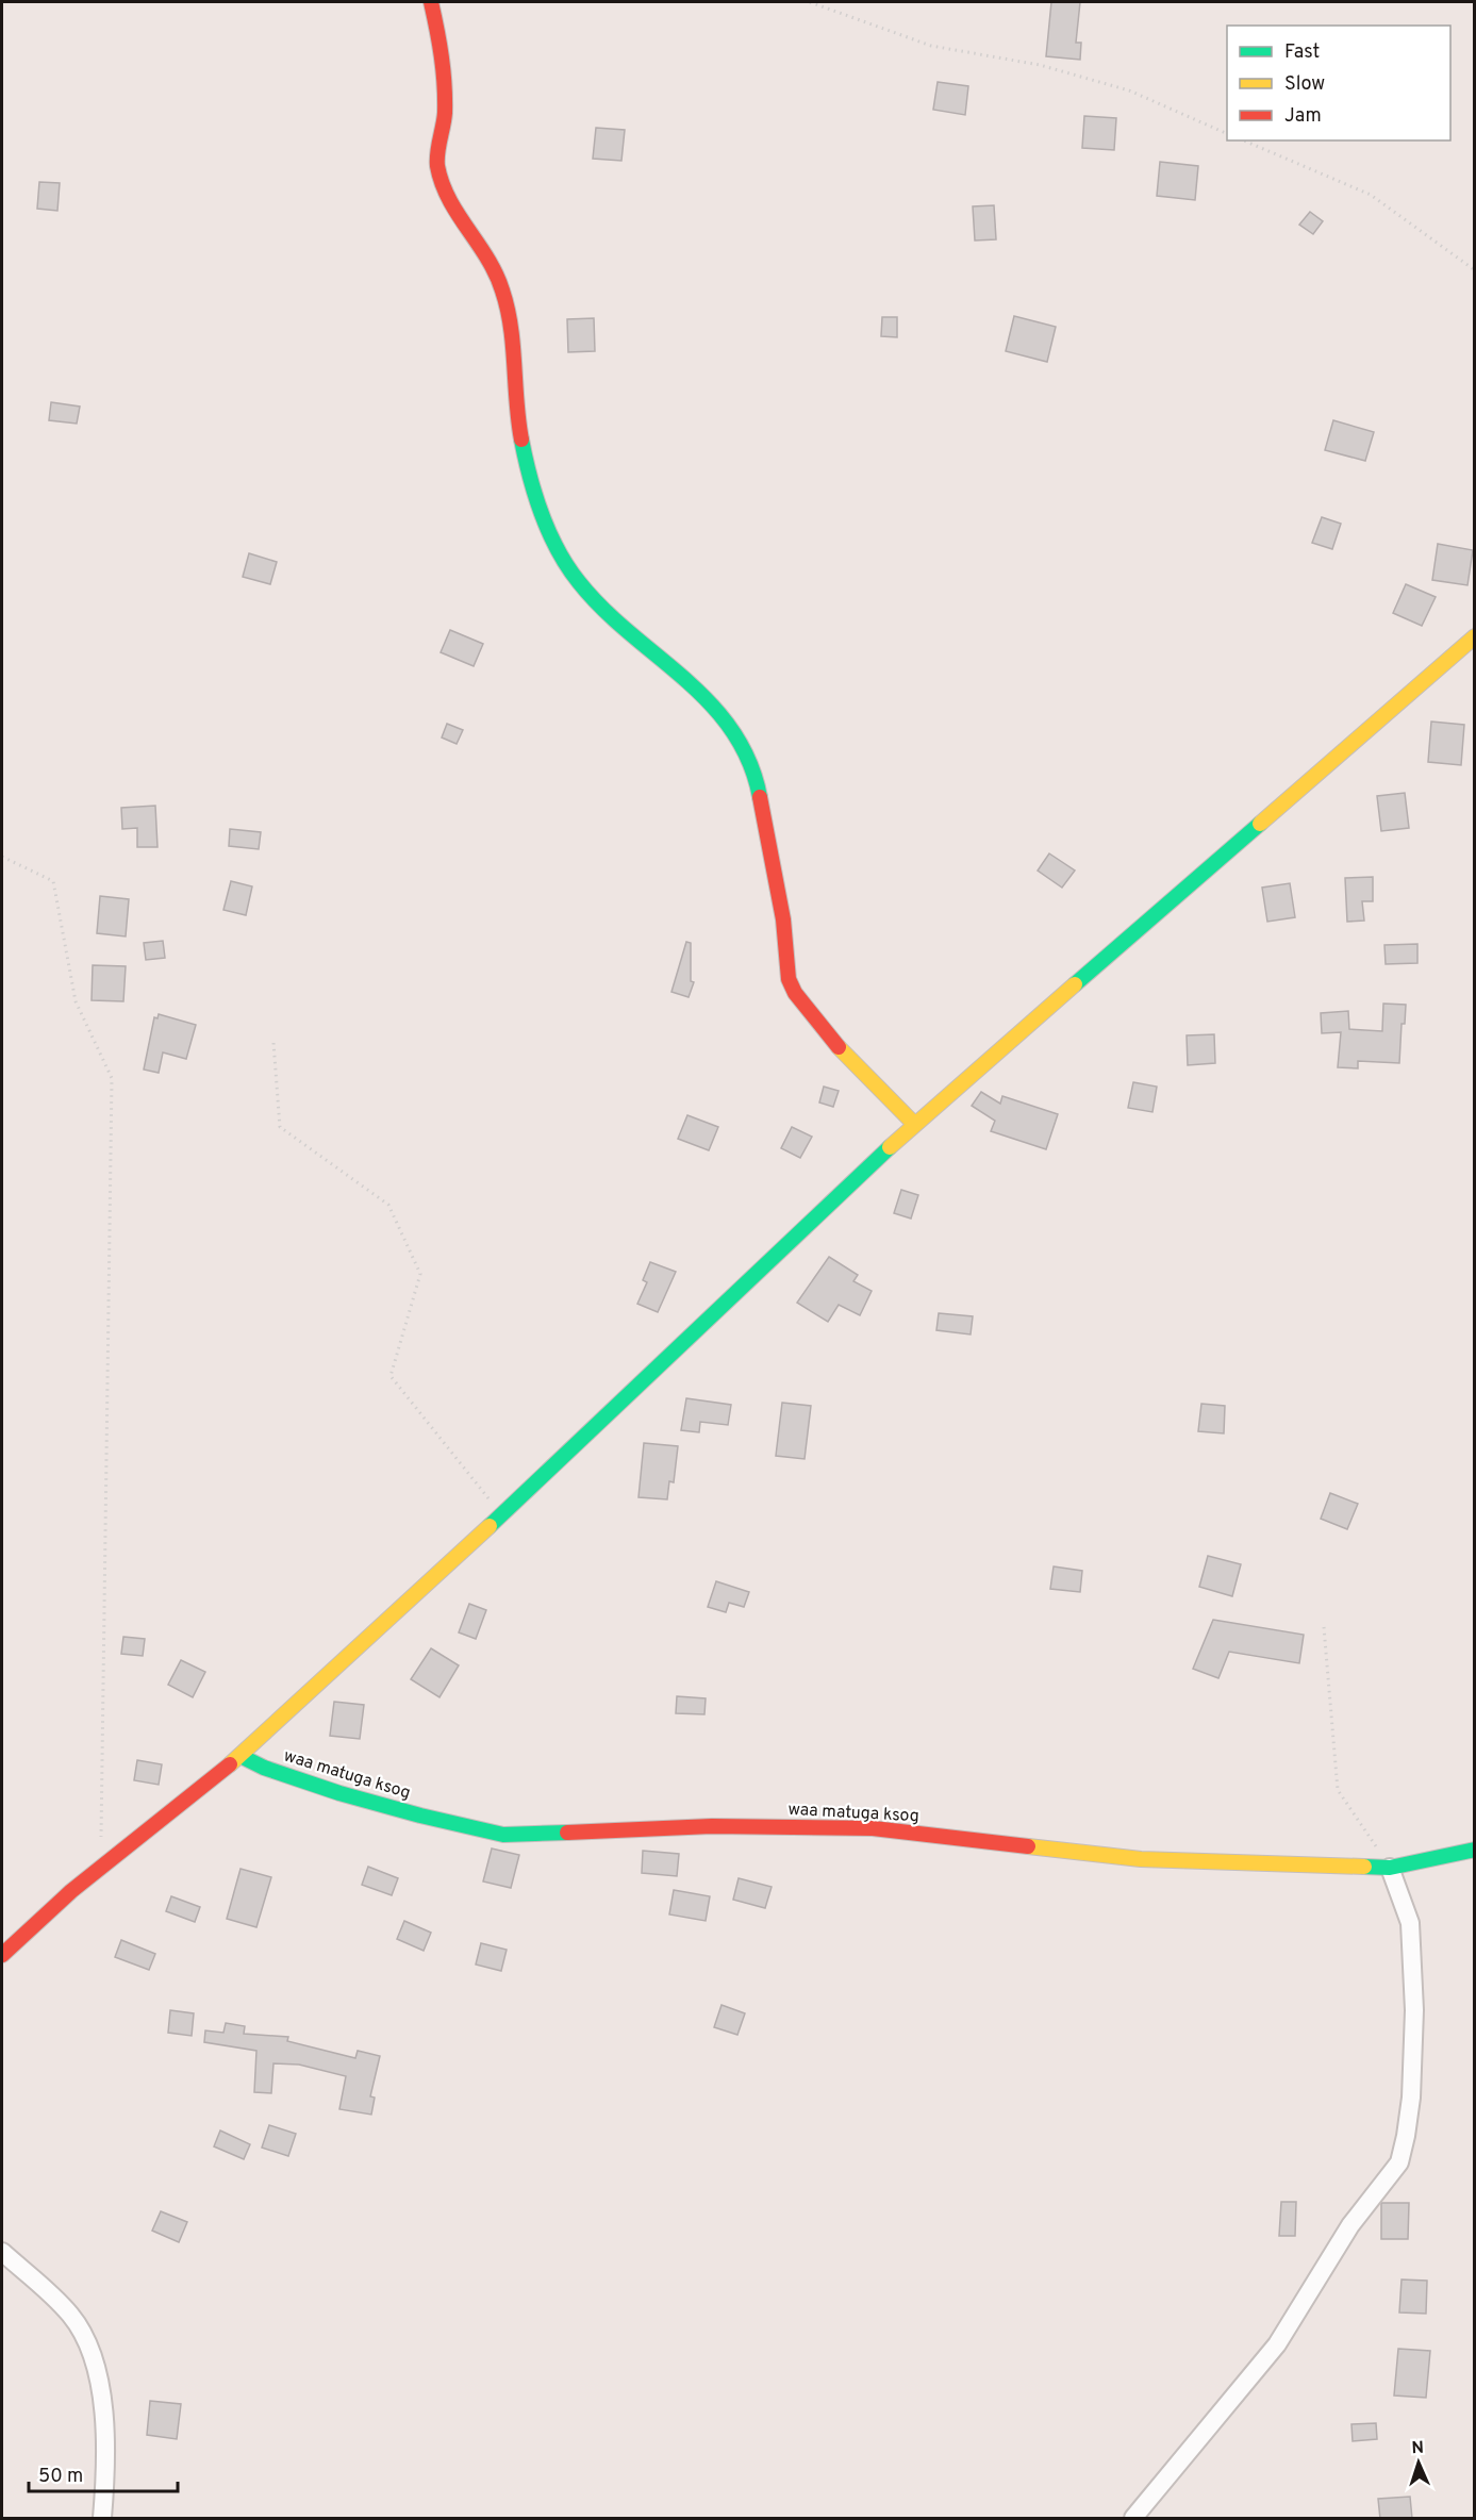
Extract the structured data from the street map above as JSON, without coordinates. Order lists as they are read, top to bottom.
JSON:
{
  "streets": {
    "street": ["waa matuga ksog"]
  },
  "legend": ["Fast", "Slow", "Jam"],
  "scale_bar": "50 m",
  "north": "top"
}
